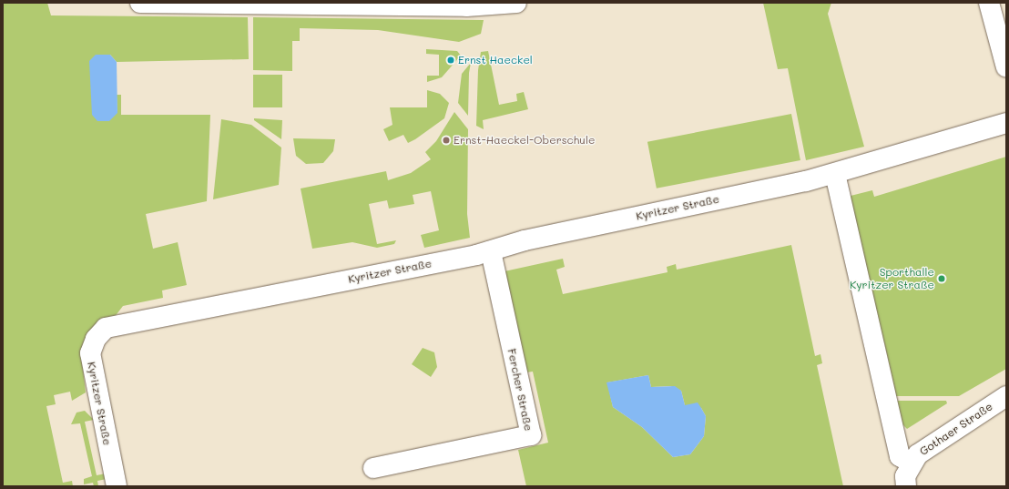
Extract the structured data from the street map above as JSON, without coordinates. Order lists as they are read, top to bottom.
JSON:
{
  "streets": {
    "street": ["Kyritzer Straße", "Fercher Straße", "Gothaer Straße"]
  },
  "crossings": [
    ["Kyritzer Straße", "Fercher Straße"]
  ],
  "places": ["Ernst Haeckel", "Ernst-Haeckel-Oberschule", "Sporthalle Kyritzer Straße"]
}
